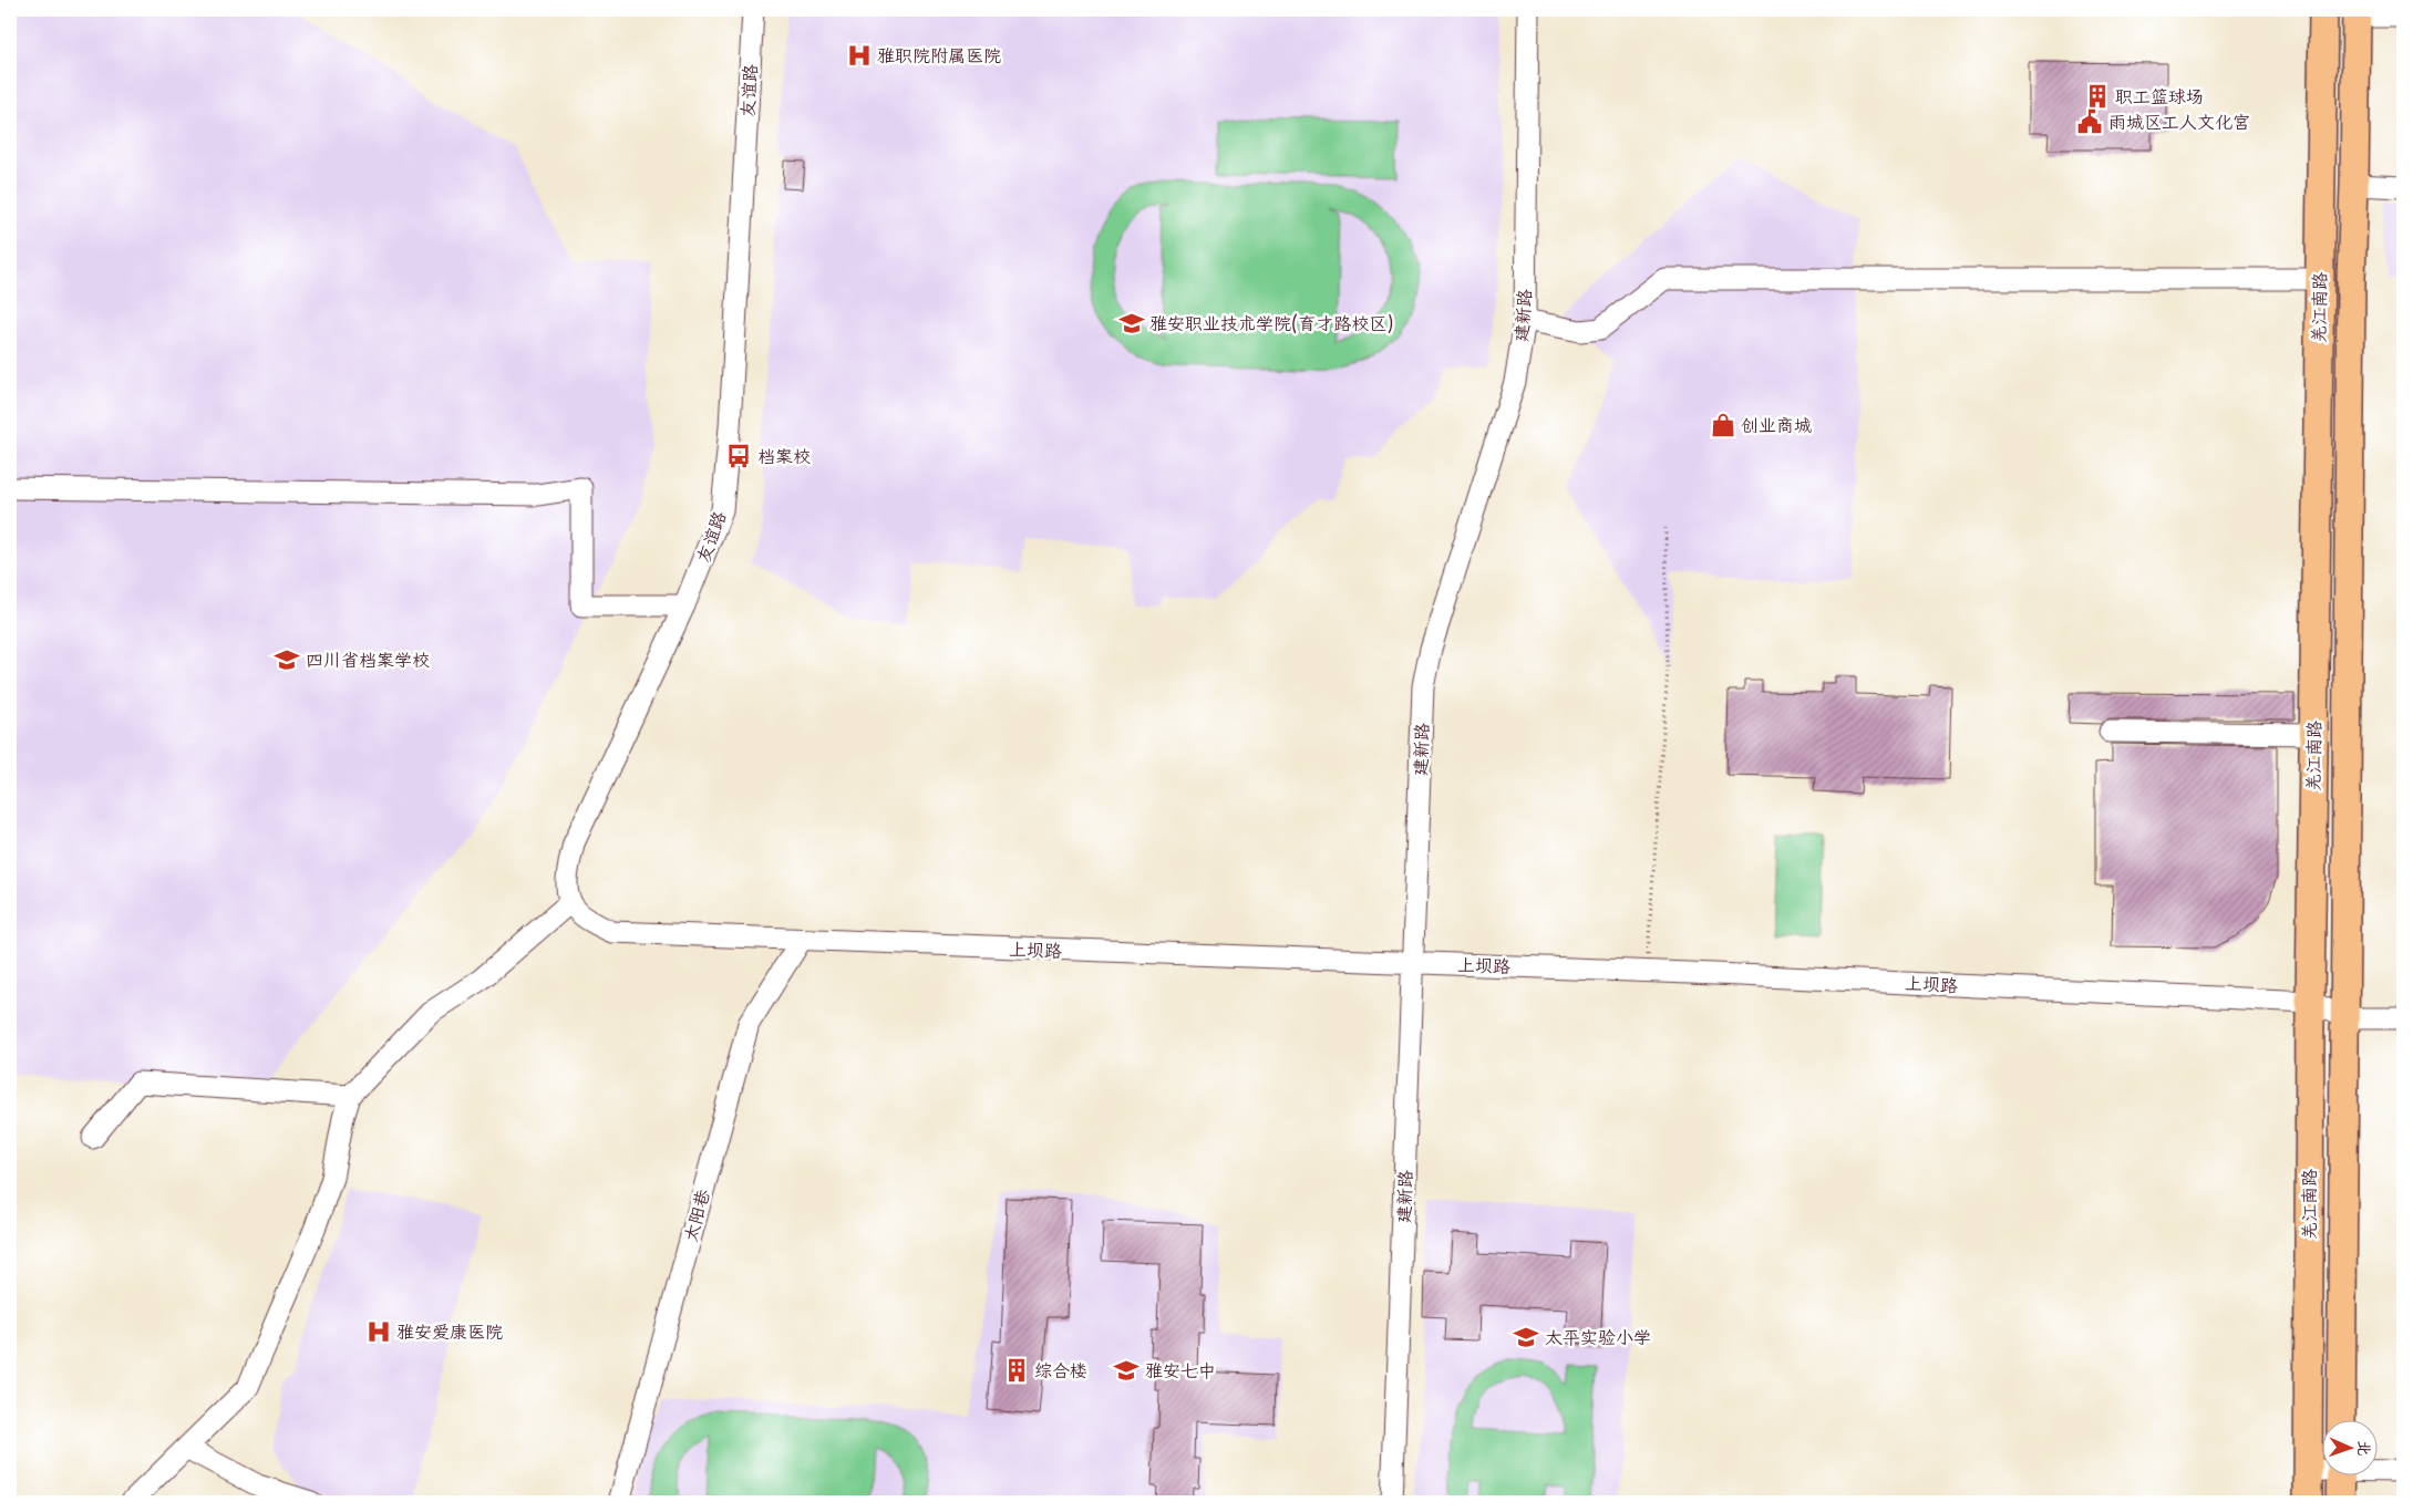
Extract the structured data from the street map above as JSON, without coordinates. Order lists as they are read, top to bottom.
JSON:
{
  "streets": {
    "main road": ["羌江南路"],
    "street": [
      "友谊路",
      "建新路",
      "上坝路",
      "太阳巷"
    ]
  },
  "crossings": [
    ["友谊路", "上坝路"],
    ["羌江南路", "上坝路"],
    ["建新路", "上坝路"],
    ["上坝路", "太阳巷"]
  ],
  "places": {
    "hospital": ["雅职院附属医院", "雅安爱康医院"],
    "building": ["职工篮球场", "综合楼"],
    "public building": ["雨城区工人文化宫"],
    "school or university": [
      "雅安职业技术学院(育才路校区)",
      "四川省档案学校",
      "太平实验小学",
      "雅安七中"
    ],
    "shop": ["创业商城"],
    "bus stop": ["档案校"]
  },
  "north": "right"
}
